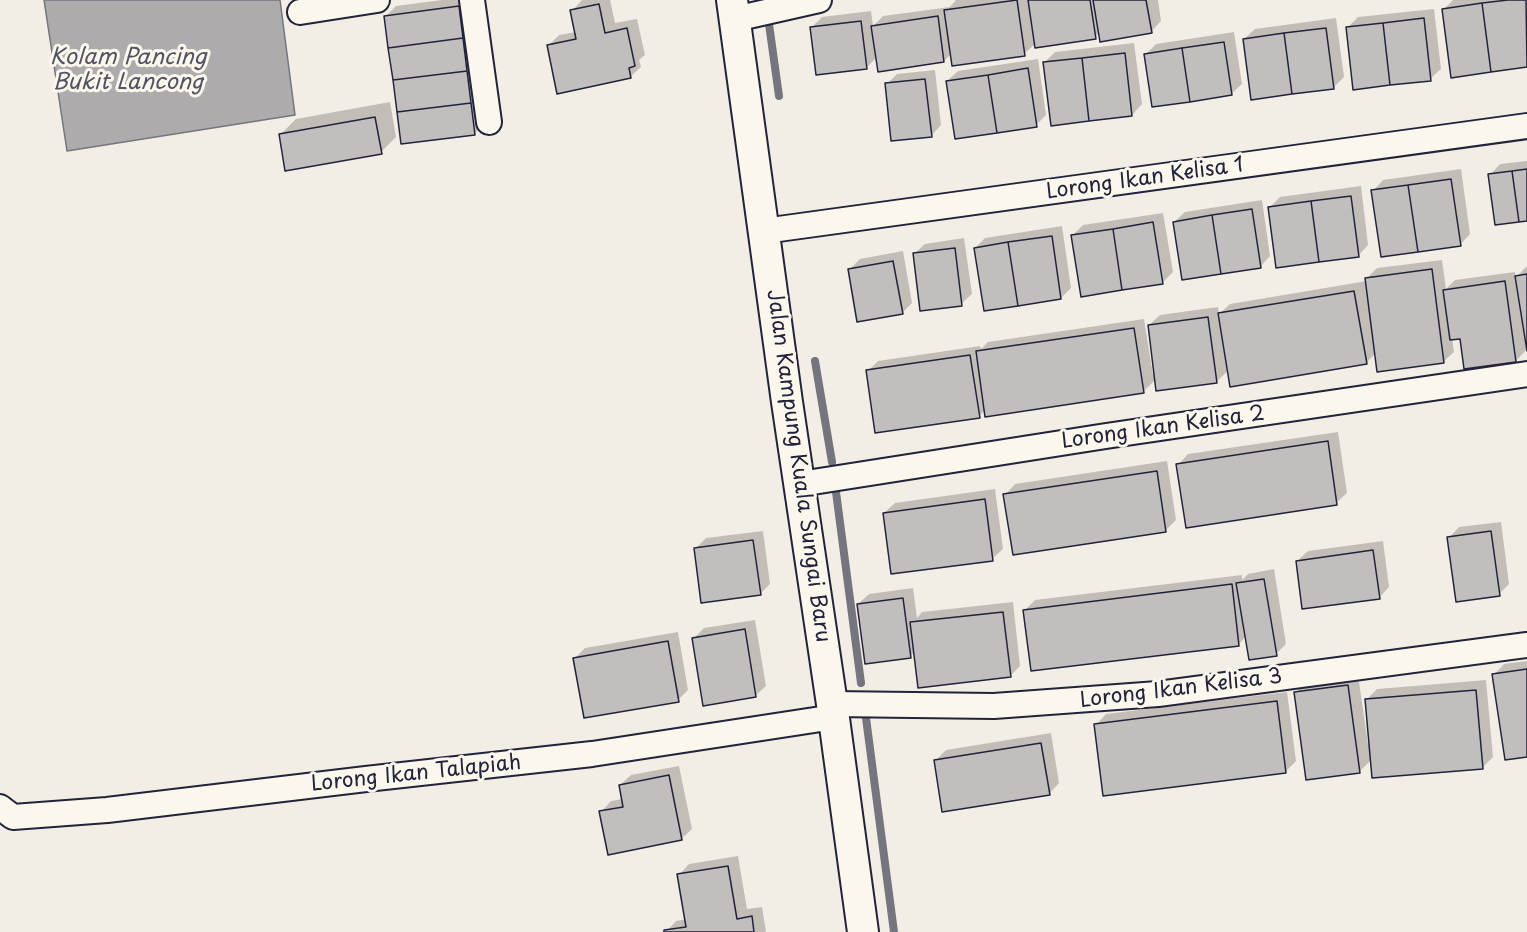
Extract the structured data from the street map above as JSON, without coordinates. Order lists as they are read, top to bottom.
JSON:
{
  "streets": {
    "street": [
      "Lorong Ikan Kelisa 1",
      "Lorong Ikan Kelisa 2",
      "Jalan Kampung Kuala Sungai Baru",
      "Lorong Ikan Kelisa 3",
      "Lorong Ikan Talapiah"
    ]
  },
  "crossings": [
    ["Lorong Ikan Kelisa 1", "Jalan Kampung Kuala Sungai Baru"],
    ["Lorong Ikan Kelisa 2", "Jalan Kampung Kuala Sungai Baru"],
    ["Jalan Kampung Kuala Sungai Baru", "Lorong Ikan Kelisa 3"],
    ["Jalan Kampung Kuala Sungai Baru", "Lorong Ikan Talapiah"],
    ["Lorong Ikan Kelisa 3", "Lorong Ikan Talapiah"]
  ],
  "water": ["Kolam Pancing Bukit Lancong"]
}
